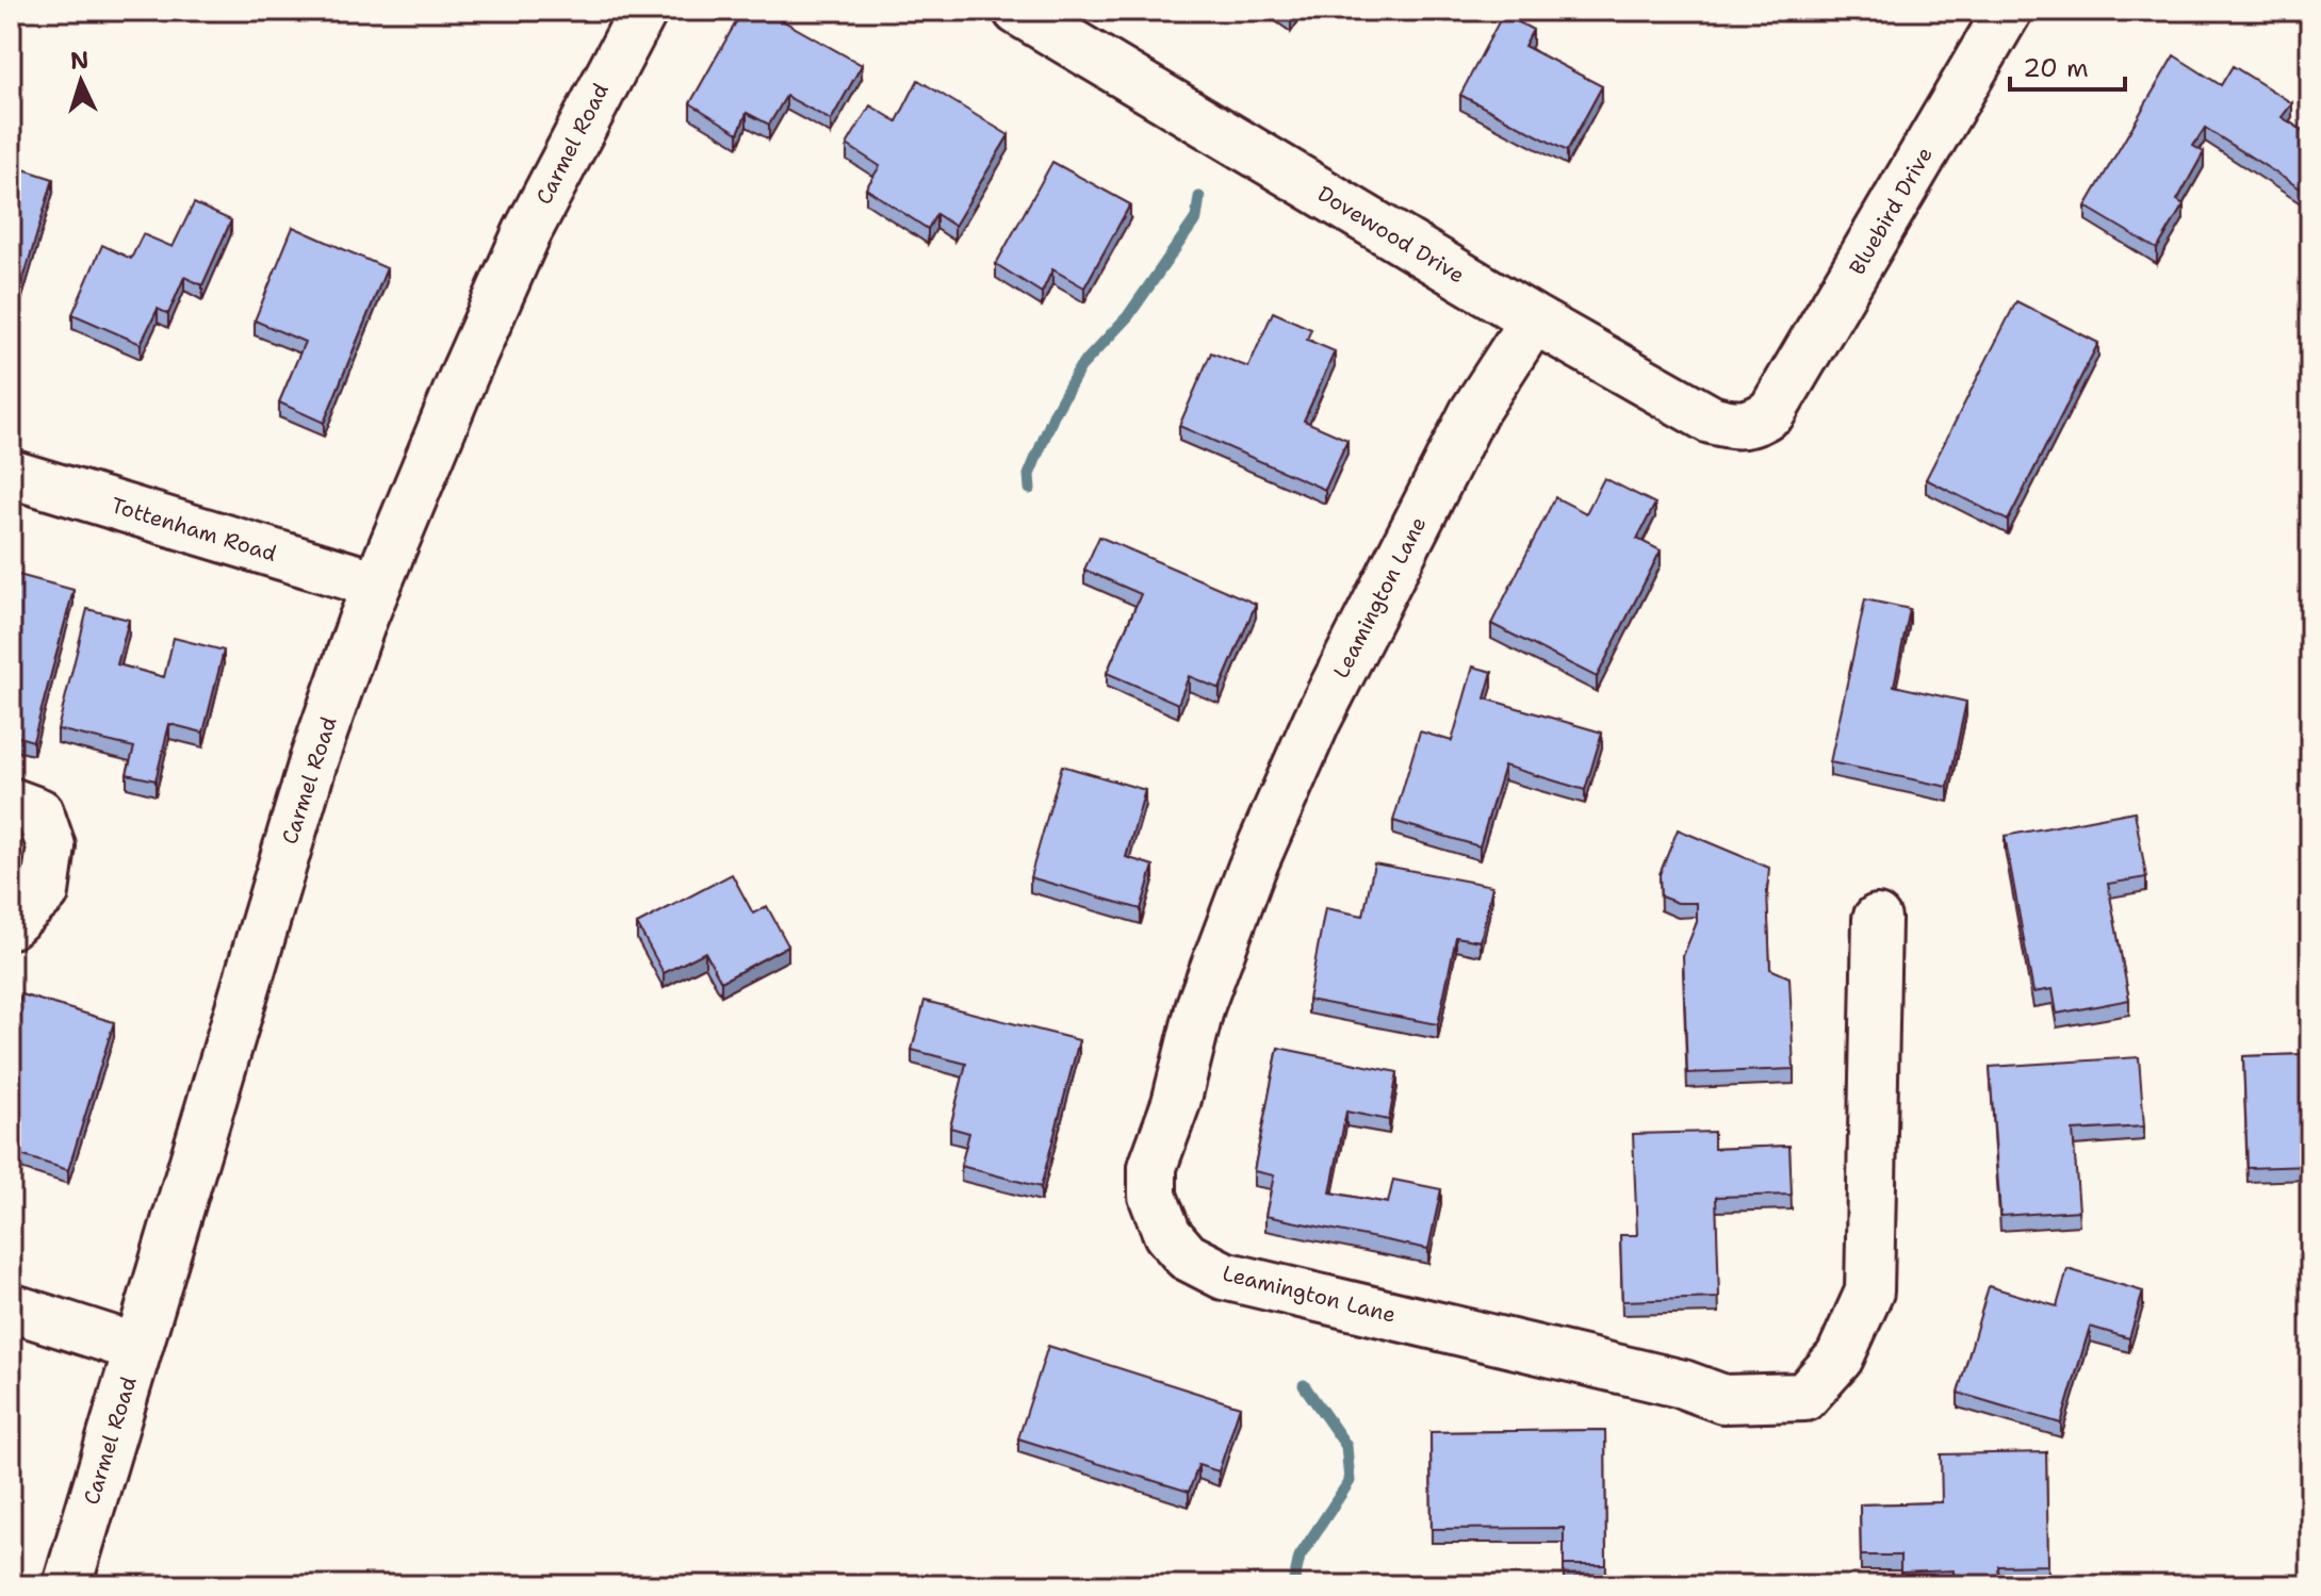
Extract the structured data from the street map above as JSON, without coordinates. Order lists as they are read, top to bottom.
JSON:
{
  "streets": {
    "street": [
      "Carmel Road",
      "Bluebird Drive",
      "Dovewood Drive",
      "Tottenham Road",
      "Leamington Lane"
    ]
  },
  "crossings": [
    ["Carmel Road", "Tottenham Road"],
    ["Bluebird Drive", "Dovewood Drive"],
    ["Dovewood Drive", "Leamington Lane"]
  ],
  "scale_bar": "20 m",
  "north": "top"
}
